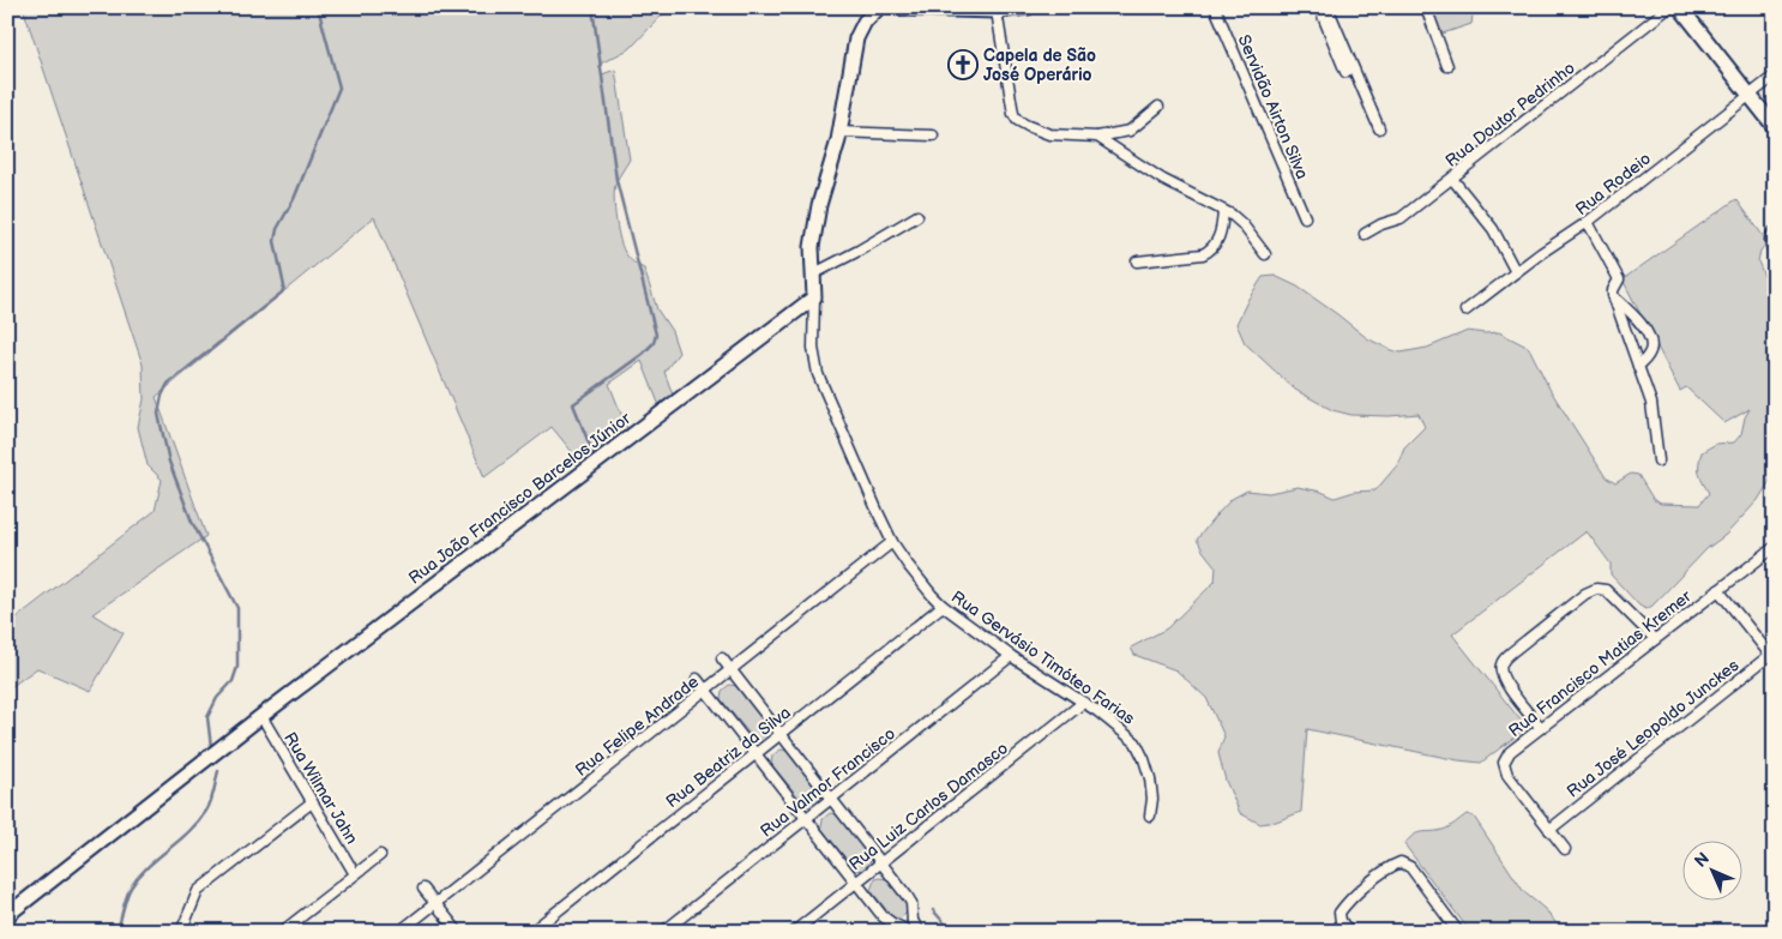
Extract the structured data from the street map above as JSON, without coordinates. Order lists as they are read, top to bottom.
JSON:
{
  "streets": {
    "street": [
      "Servidão Airton Silva",
      "Rua Doutor Pedrinho",
      "Rua Rodeio",
      "Rua João Francisco Barcelos Júnior",
      "Rua Gervásio Timóteo Farias",
      "Rua Francisco Matias Kremer",
      "Rua Felipe Andrade",
      "Rua José Leopoldo Junckes",
      "Rua Beatriz da Silva",
      "Rua Valmor Francisco",
      "Rua Wilmar Jahn",
      "Rua Luiz Carlos Damasco"
    ]
  },
  "crossings": [
    ["Rua João Francisco Barcelos Júnior", "Rua Gervásio Timóteo Farias"],
    ["Rua João Francisco Barcelos Júnior", "Rua Wilmar Jahn"],
    ["Rua Gervásio Timóteo Farias", "Rua Felipe Andrade"],
    ["Rua Gervásio Timóteo Farias", "Rua Beatriz da Silva"],
    ["Rua Gervásio Timóteo Farias", "Rua Valmor Francisco"],
    ["Rua Gervásio Timóteo Farias", "Rua Luiz Carlos Damasco"],
    ["Rua Francisco Matias Kremer", "Rua José Leopoldo Junckes"]
  ],
  "places": {
    "church": ["Capela de São José Operário"]
  },
  "north": "top left"
}
